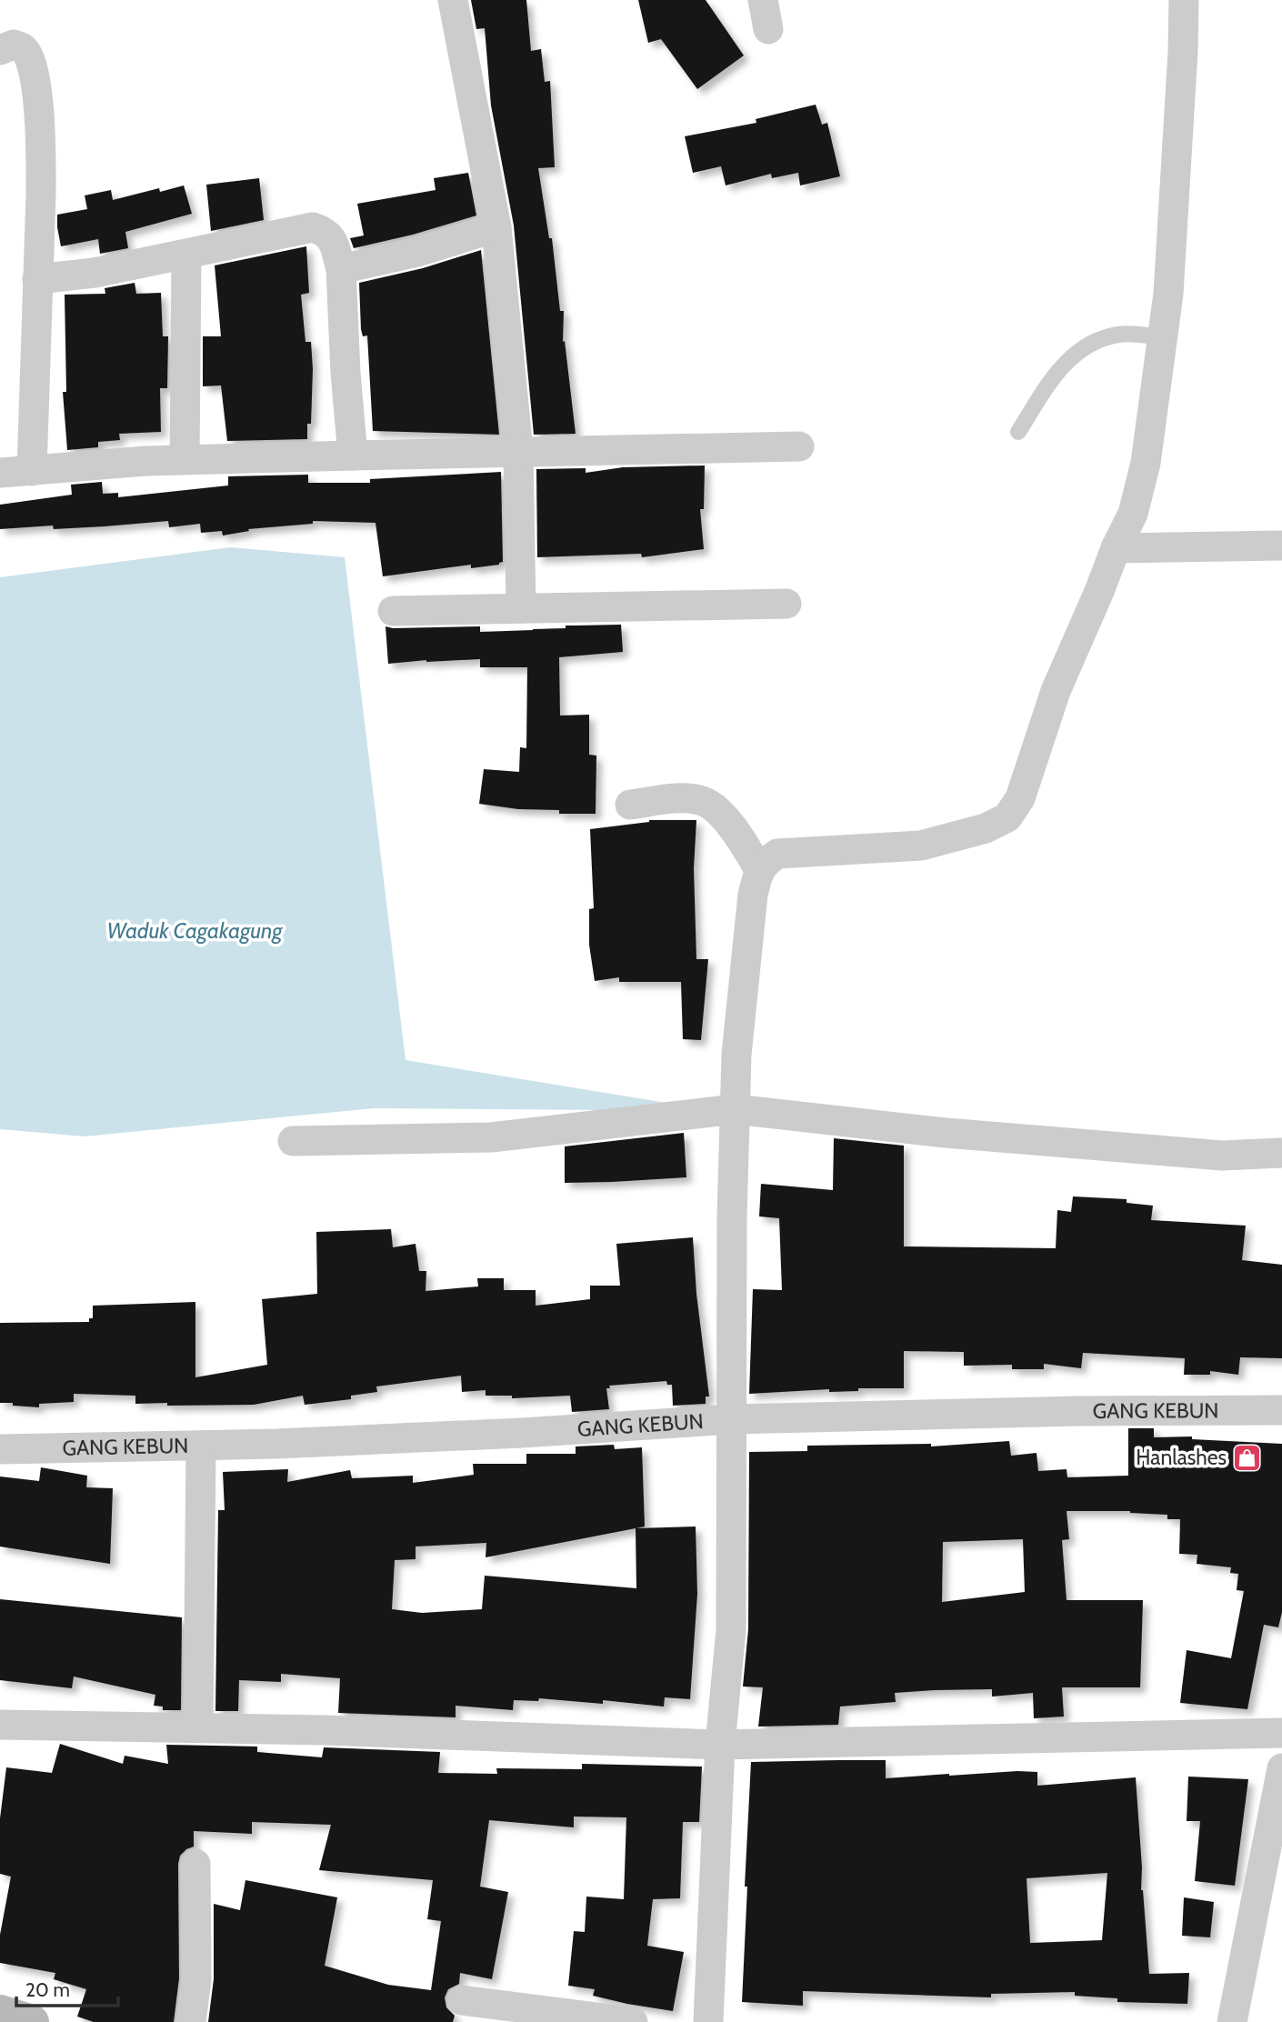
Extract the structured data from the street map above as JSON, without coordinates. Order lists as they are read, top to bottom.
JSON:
{
  "streets": {
    "street": ["GANG KEBUN"]
  },
  "water": ["Waduk Cagakagung"],
  "places": {
    "shop": ["Hanlashes"]
  },
  "scale_bar": "20 m"
}
